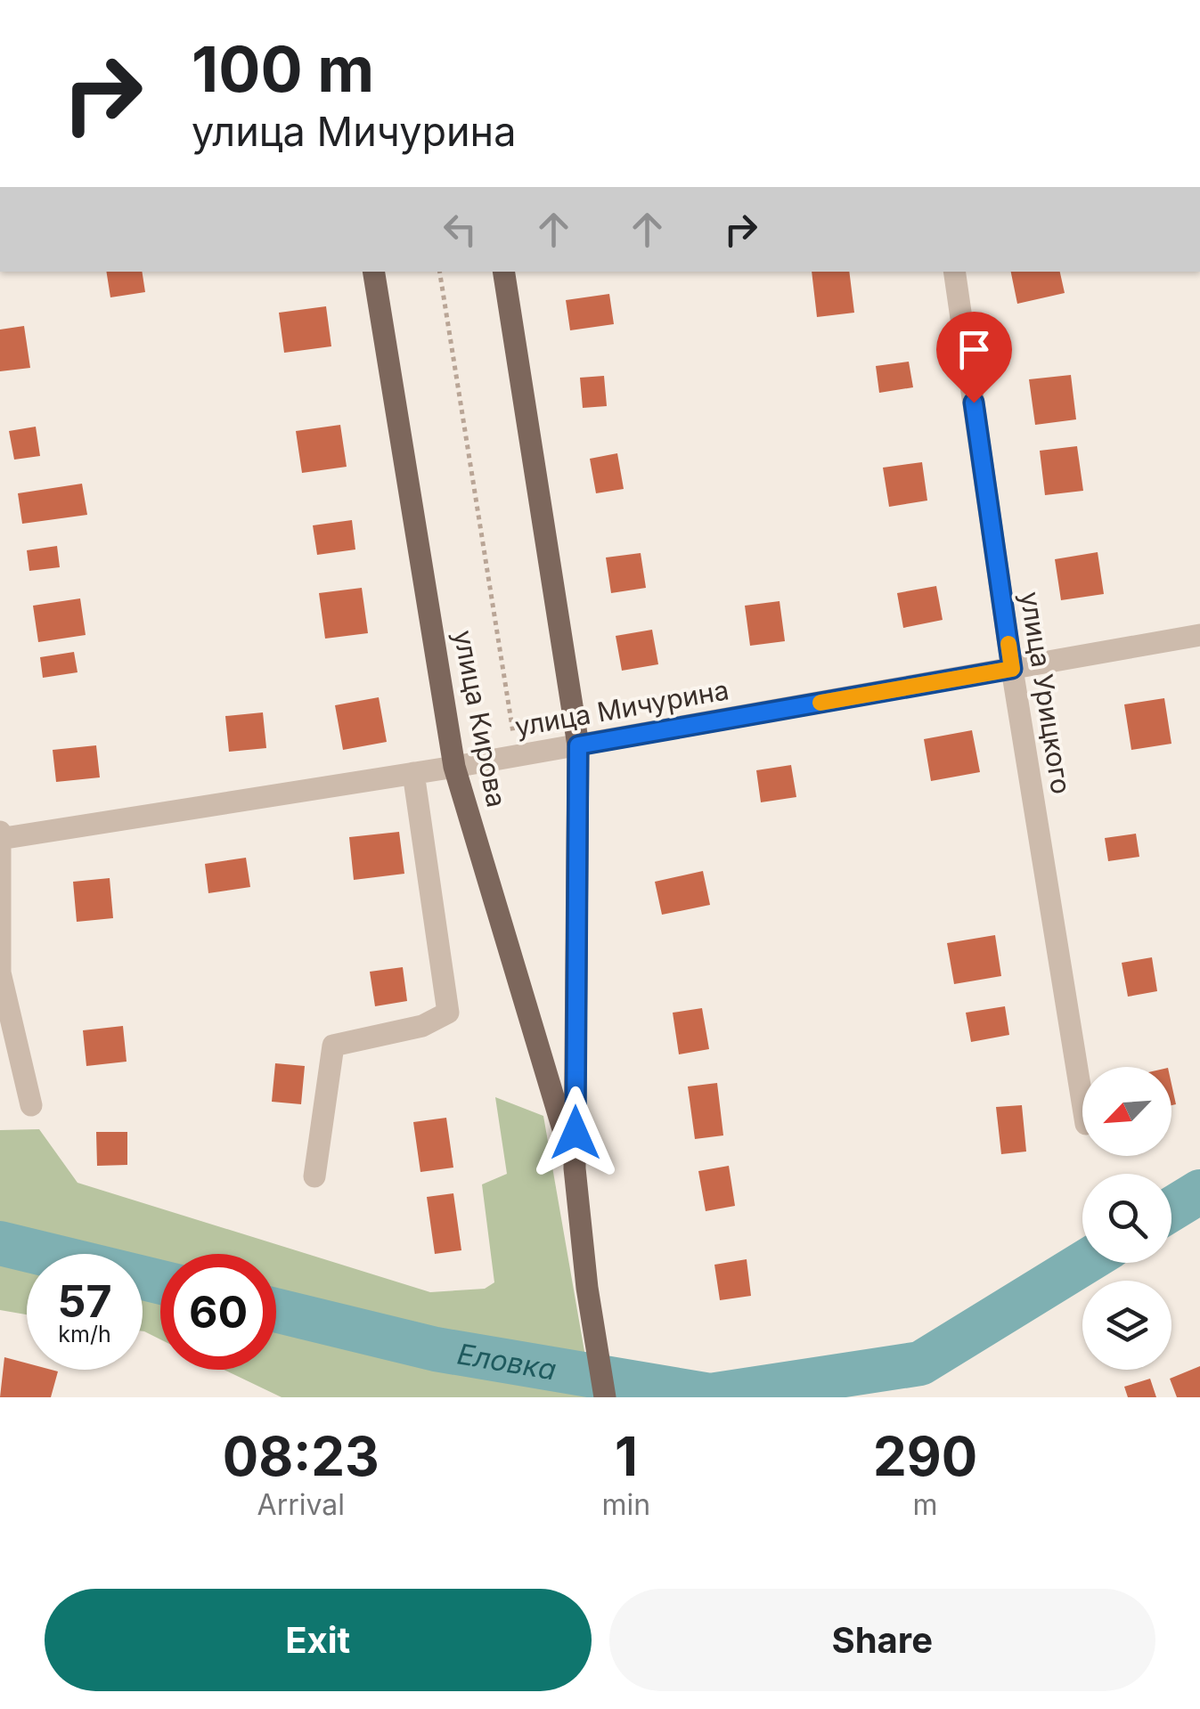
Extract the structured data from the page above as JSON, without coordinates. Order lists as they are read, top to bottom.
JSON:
{
  "streets": {
    "main road": ["улица Кирова"],
    "street": ["улица Урицкого", "улица Мичурина"]
  },
  "crossings": [
    ["улица Урицкого", "улица Мичурина"],
    ["улица Мичурина", "улица Кирова"]
  ],
  "water": ["Еловка"],
  "north": "bottom left",
  "page": {
    "turn": ["100 m", "улица Мичурина"],
    "speed": "57 km/h",
    "limit": "60",
    "eta": [
      "08:23",
      "Arrival",
      "1",
      "min",
      "290",
      "m"
    ],
    "buttons": ["Exit", "Share"]
  }
}
